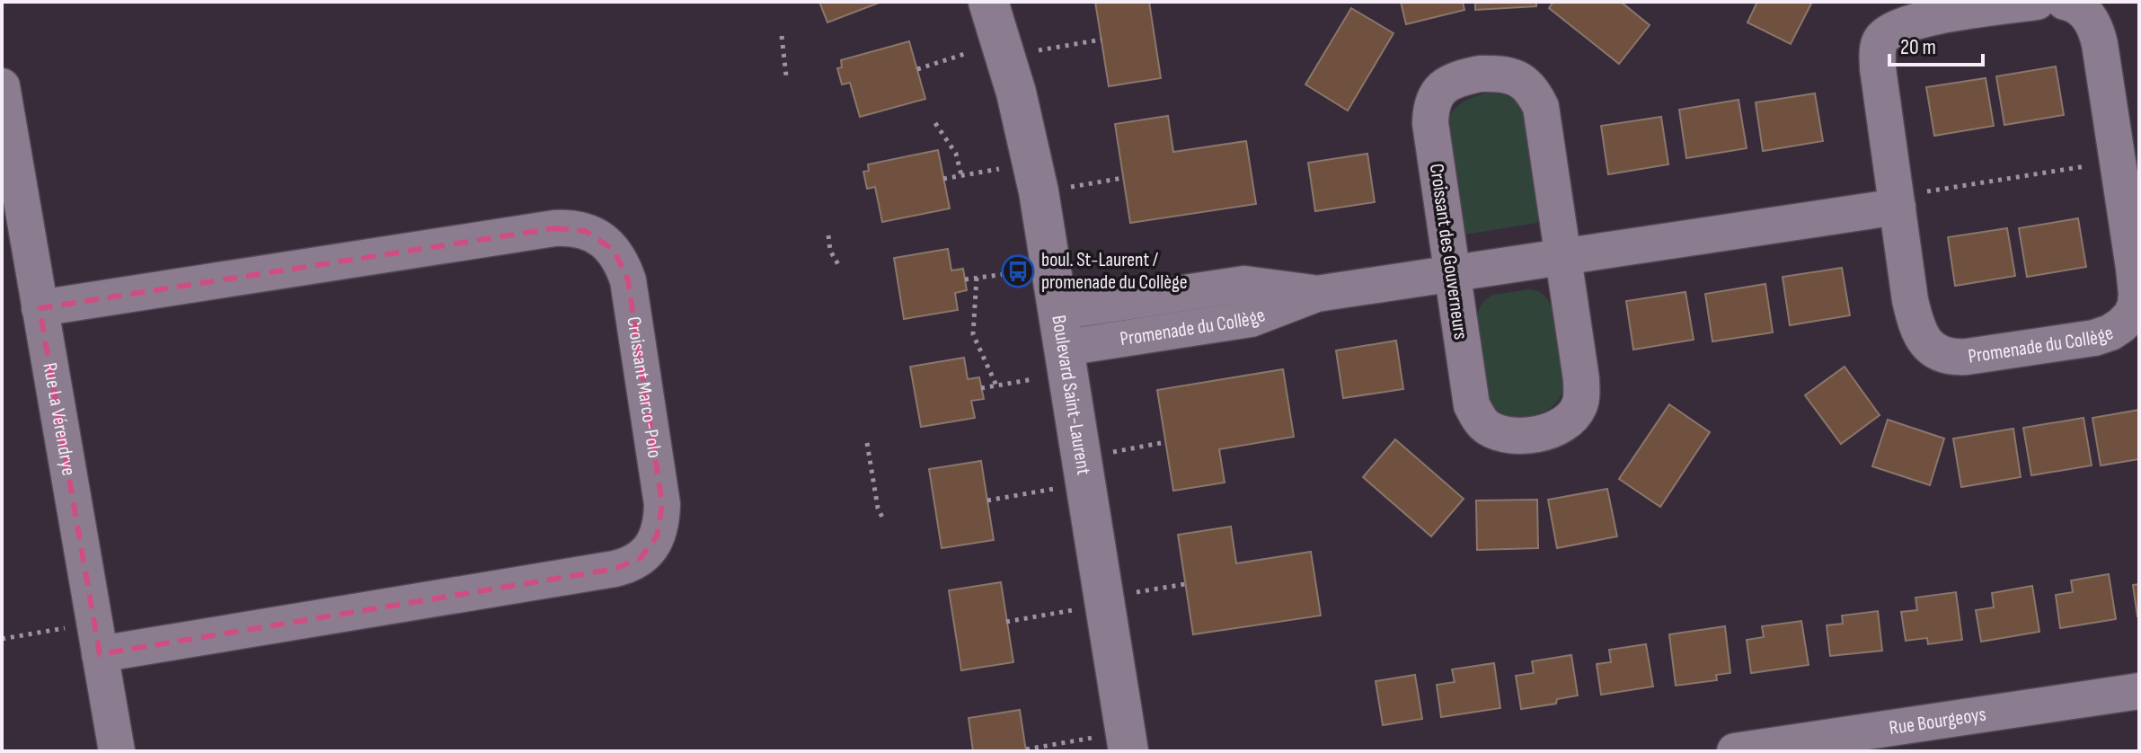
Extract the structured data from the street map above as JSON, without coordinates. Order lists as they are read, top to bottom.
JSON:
{
  "streets": {
    "street": [
      "Croissant des Gouverneurs",
      "Promenade du Collège",
      "Croissant Marco-Polo",
      "Boulevard Saint-Laurent",
      "Rue La Vérendrye",
      "Rue Bourgeoys"
    ]
  },
  "crossings": [
    ["Croissant des Gouverneurs", "Promenade du Collège"],
    ["Promenade du Collège", "Boulevard Saint-Laurent"],
    ["Croissant Marco-Polo", "Rue La Vérendrye"]
  ],
  "places": {
    "bus stop": ["boul. St-Laurent / promenade du Collège"]
  },
  "scale_bar": "20 m"
}
